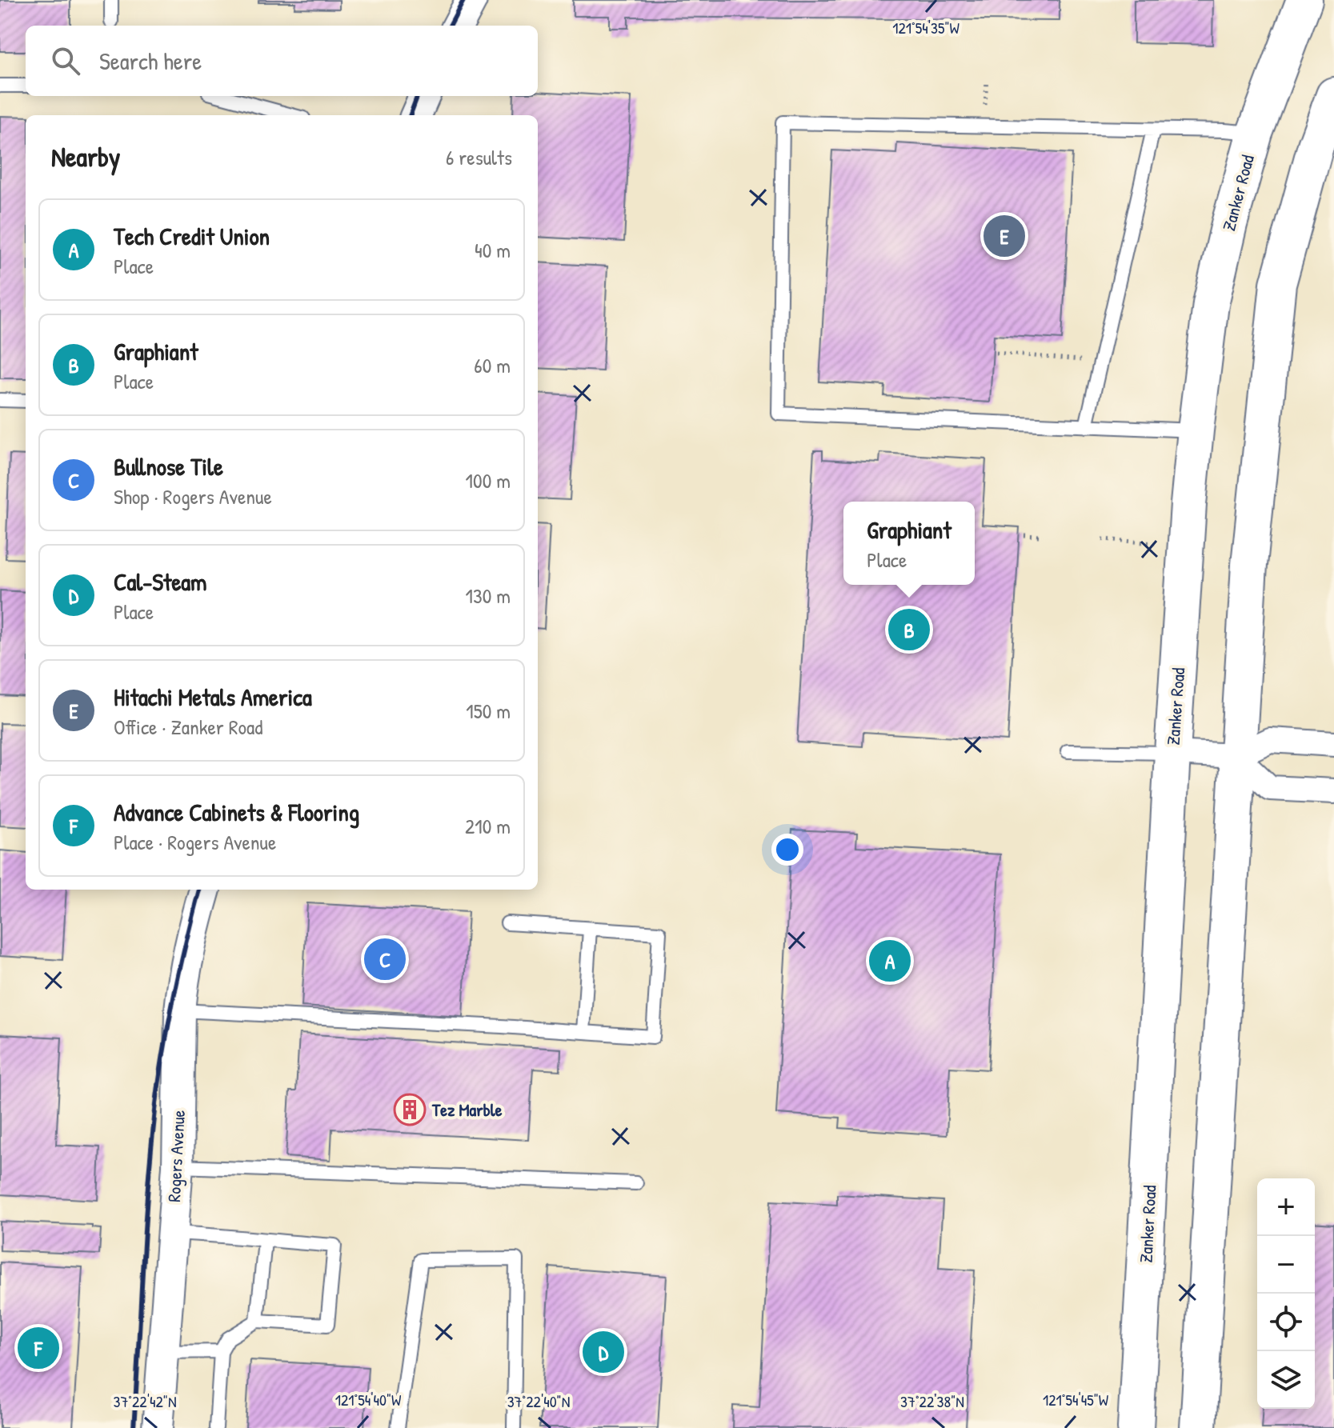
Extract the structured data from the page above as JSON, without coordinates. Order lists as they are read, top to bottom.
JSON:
{
  "streets": {
    "main road": ["Zanker Road"],
    "street": ["Rogers Avenue"]
  },
  "places": {
    "building": ["Tez Marble"]
  },
  "page": {
    "search": "Search here",
    "heading": ["Nearby", "6 results"],
    "list": [
      {
        "mark": "A",
        "name": "Tech Credit Union",
        "note": "Place",
        "value": "40 m"
      },
      {
        "mark": "B",
        "name": "Graphiant",
        "note": "Place",
        "value": "60 m"
      },
      {
        "mark": "C",
        "name": "Bullnose Tile",
        "note": "Shop · Rogers Avenue",
        "value": "100 m"
      },
      {
        "mark": "D",
        "name": "Cal-Steam",
        "note": "Place",
        "value": "130 m"
      },
      {
        "mark": "E",
        "name": "Hitachi Metals America",
        "note": "Office · Zanker Road",
        "value": "150 m"
      },
      {
        "mark": "F",
        "name": "Advance Cabinets & Flooring",
        "note": "Place · Rogers Avenue",
        "value": "210 m"
      }
    ],
    "pins": [
      "E",
      "B",
      "C",
      "A",
      "F",
      "D"
    ],
    "popup": ["Graphiant", "Place"],
    "map_buttons": ["+", "−"]
  },
  "coordinates": [
    "121°54'35\"W",
    "121°54'40\"W",
    "121°54'45\"W",
    "37°22'42\"N",
    "37°22'40\"N",
    "37°22'38\"N"
  ]
}
